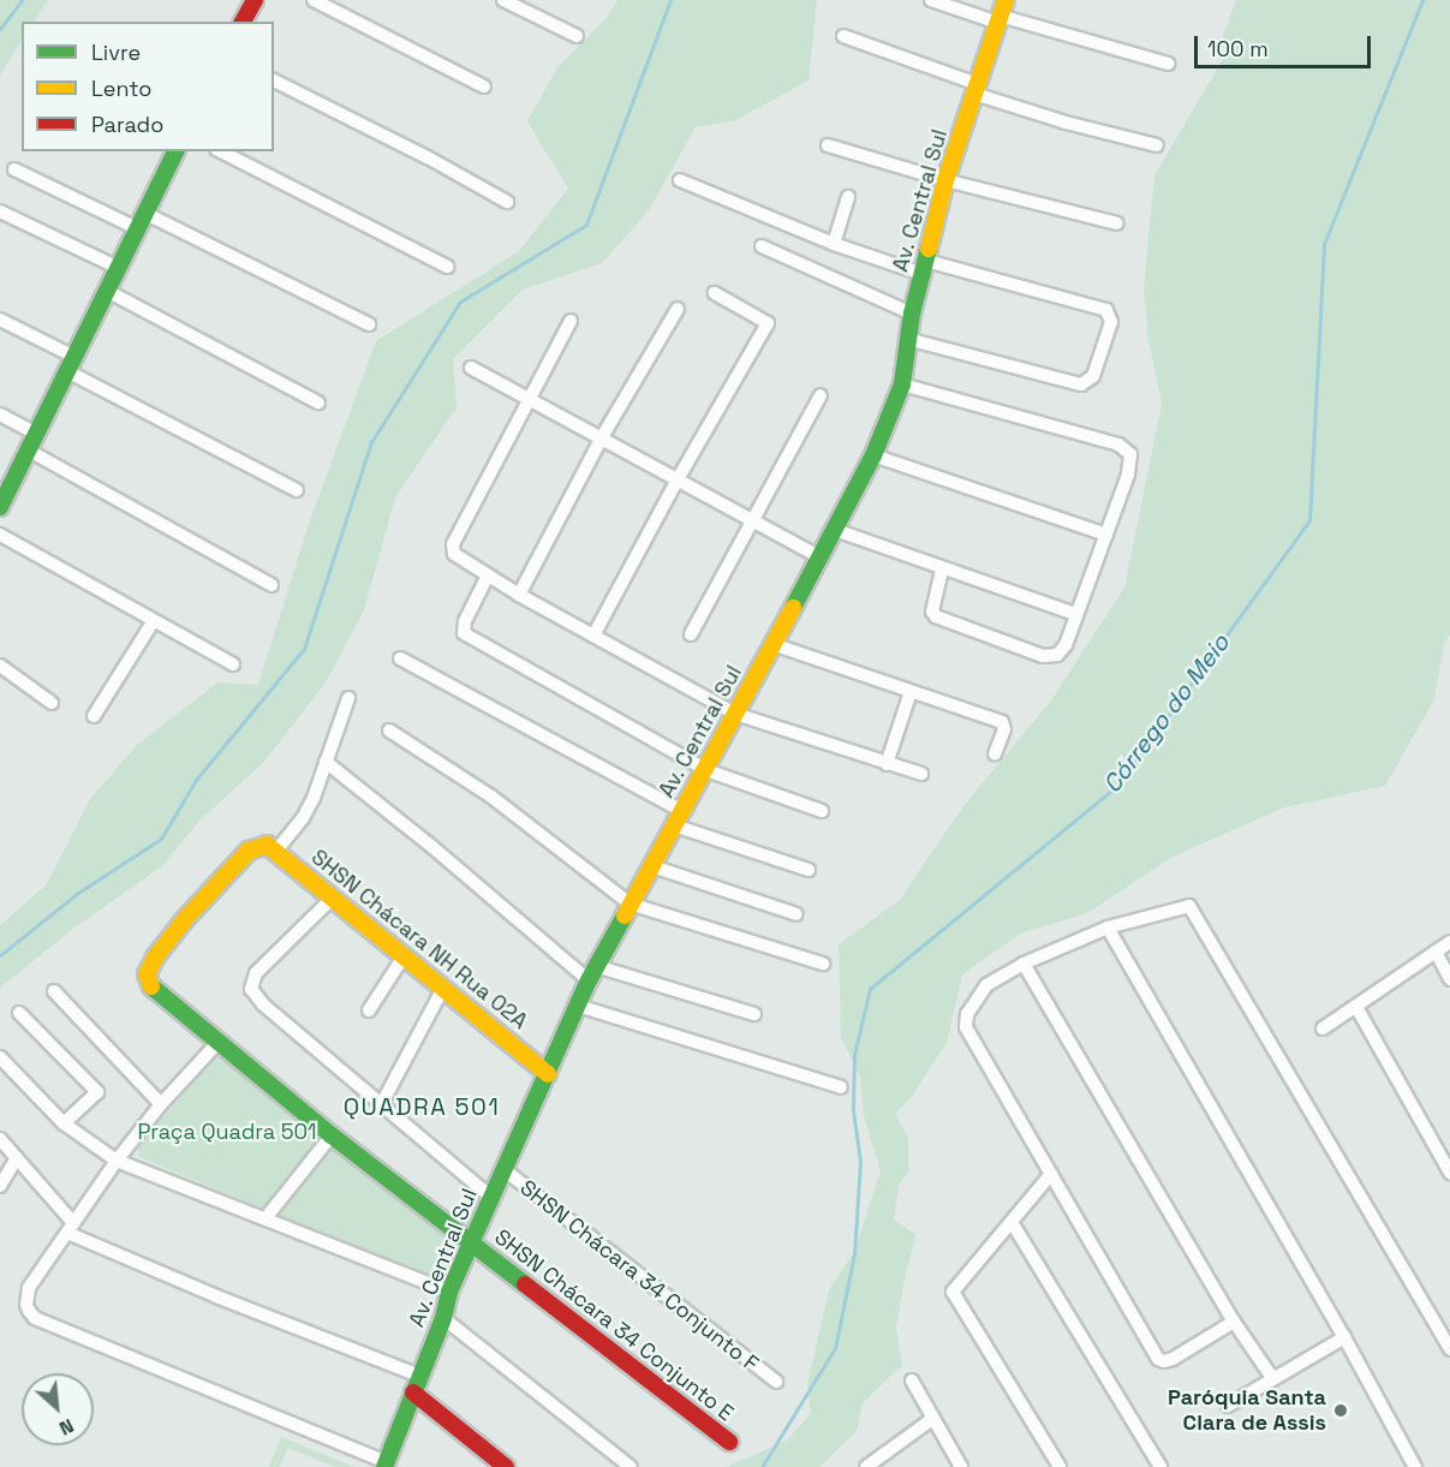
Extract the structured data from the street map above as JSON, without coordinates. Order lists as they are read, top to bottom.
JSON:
{
  "streets": {
    "street": [
      "Av. Central Sul",
      "SHSN Chácara NH Rua 02A",
      "SHSN Chácara 34 Conjunto F",
      "SHSN Chácara 34 Conjunto E"
    ]
  },
  "crossings": [
    ["Av. Central Sul", "SHSN Chácara NH Rua 02A"],
    ["Av. Central Sul", "SHSN Chácara 34 Conjunto F"],
    ["Av. Central Sul", "SHSN Chácara 34 Conjunto E"],
    ["SHSN Chácara NH Rua 02A", "SHSN Chácara 34 Conjunto E"]
  ],
  "districts": ["QUADRA 501"],
  "water": ["Córrego do Meio"],
  "parks": ["Praça Quadra 501"],
  "places": ["Paróquia Santa Clara de Assis"],
  "legend": ["Livre", "Lento", "Parado"],
  "scale_bar": "100 m",
  "north": "bottom right"
}
